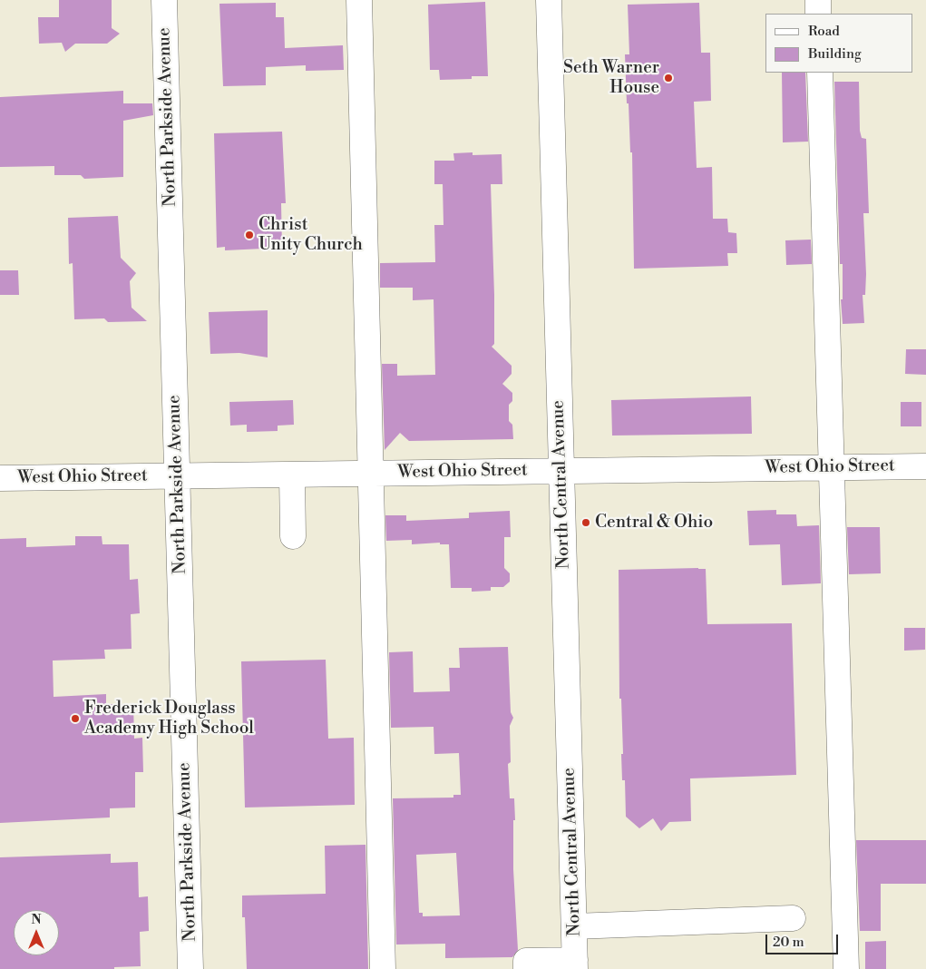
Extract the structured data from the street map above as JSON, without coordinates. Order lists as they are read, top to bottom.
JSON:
{
  "streets": {
    "street": ["North Parkside Avenue", "West Ohio Street", "North Central Avenue"]
  },
  "crossings": [
    ["North Parkside Avenue", "West Ohio Street"],
    ["West Ohio Street", "North Central Avenue"]
  ],
  "places": [
    "Seth Warner House",
    "Christ Unity Church",
    "Central & Ohio",
    "Frederick Douglass Academy High School"
  ],
  "legend": ["Road", "Building"],
  "scale_bar": "20 m",
  "north": "top"
}
